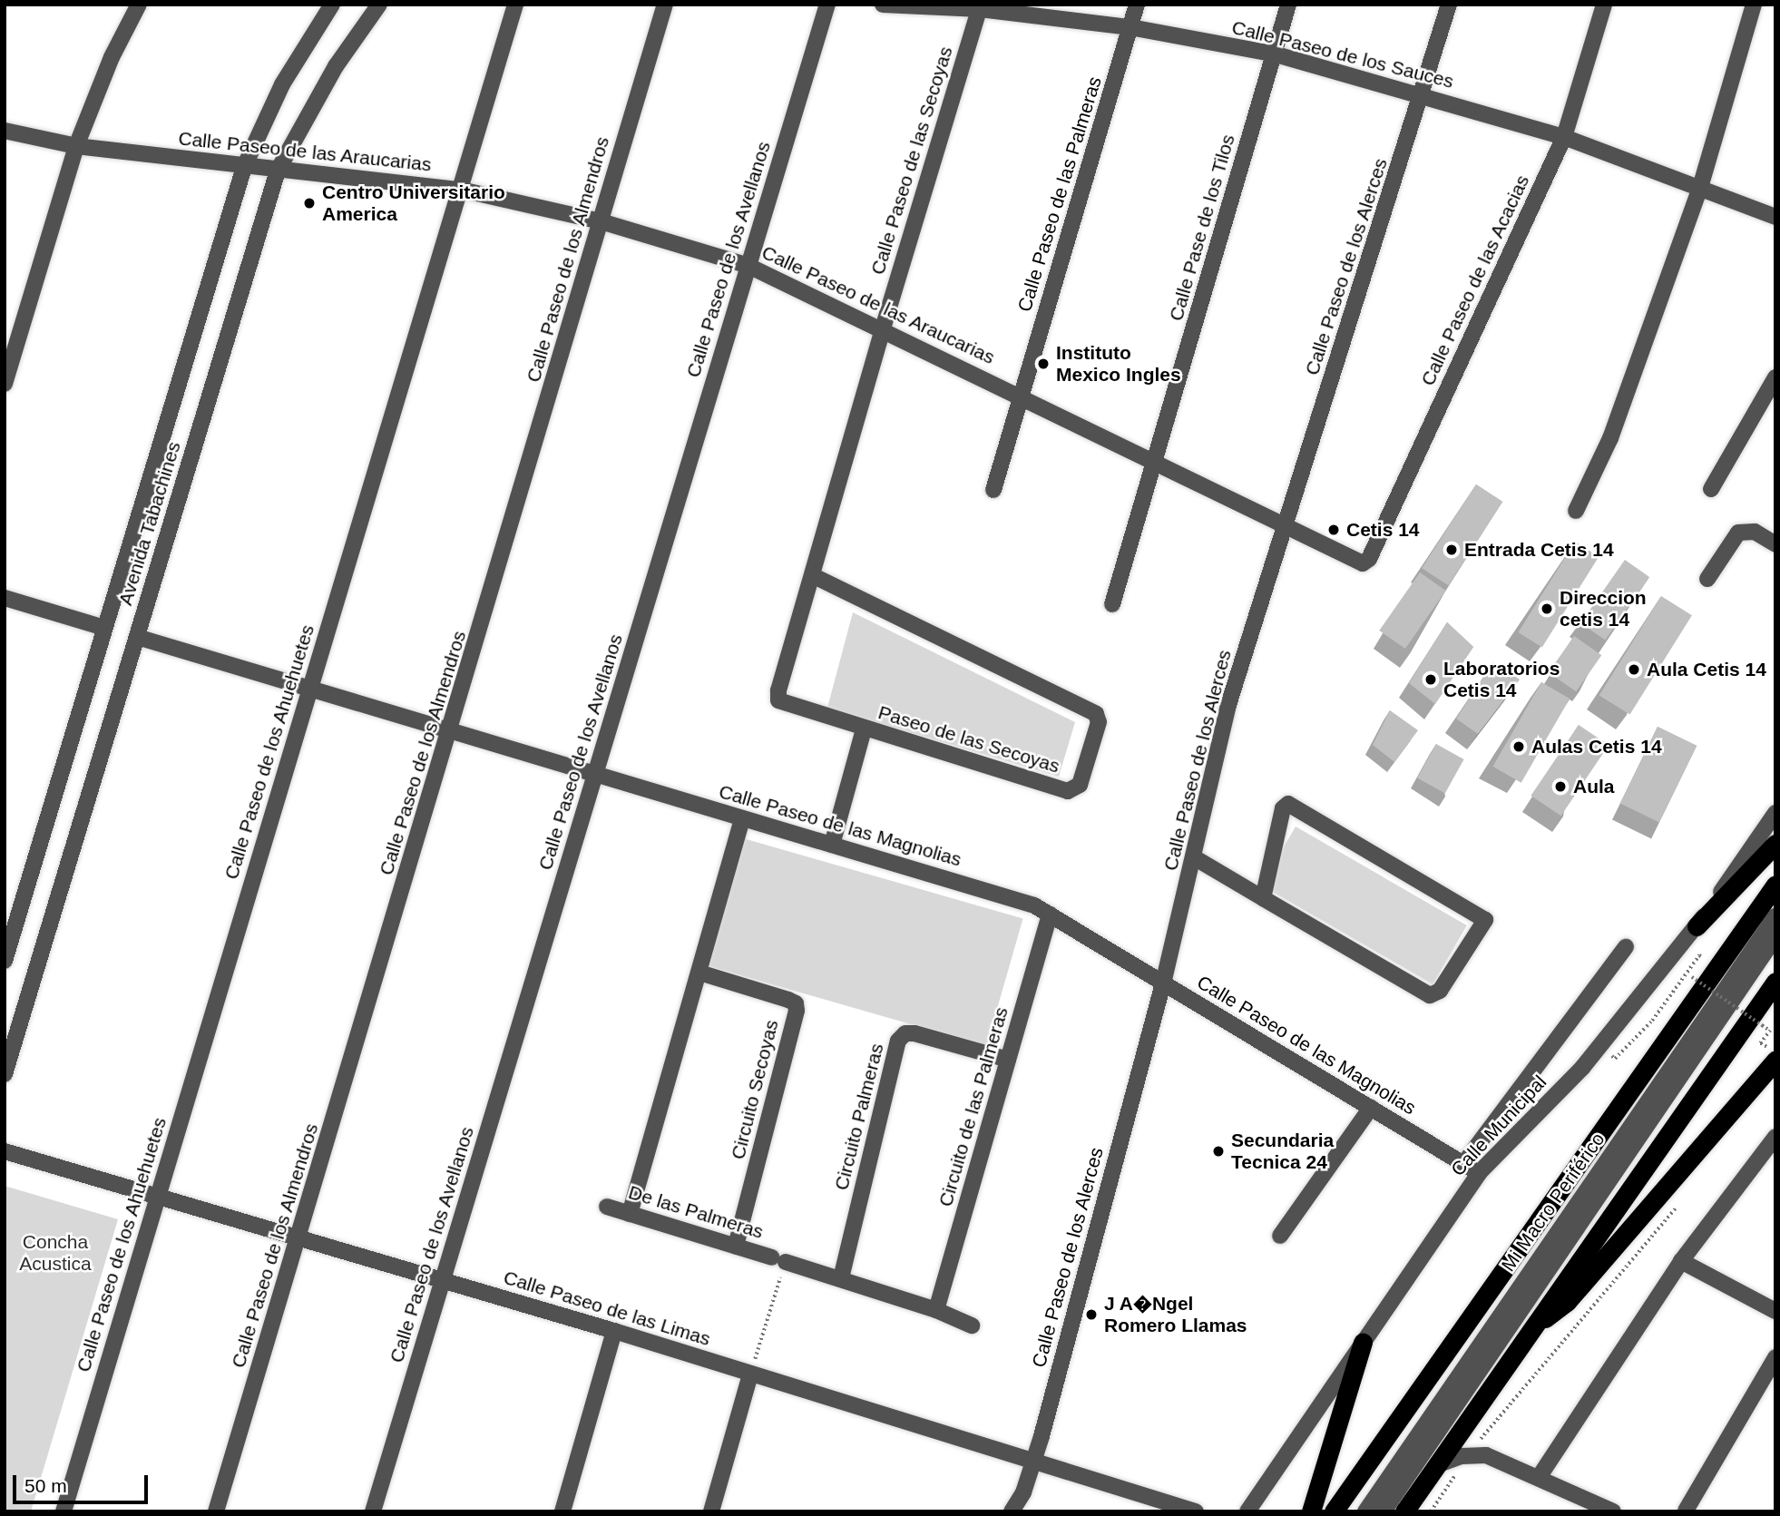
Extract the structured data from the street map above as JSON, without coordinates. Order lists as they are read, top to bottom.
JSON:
{
  "streets": {
    "street": [
      "Calle Paseo de los Sauces",
      "Calle Paseo de las Araucarias",
      "Calle Paseo de las Secoyas",
      "Calle Paseo de las Palmeras",
      "Calle Pase de los Tilos",
      "Calle Paseo de los Almendros",
      "Calle Paseo de los Avellanos",
      "Calle Paseo de los Alerces",
      "Calle Paseo de las Acacias",
      "Avenida Tabachines",
      "Paseo de las Secoyas",
      "Calle Paseo de los Ahuehuetes",
      "Calle Paseo de las Magnolias",
      "Circuito Secoyas",
      "Circuito de las Palmeras",
      "Circuito Palmeras",
      "Calle Municipal",
      "Mi Macro Periférico",
      "De las Palmeras",
      "Calle Paseo de las Limas"
    ]
  },
  "crossings": [
    ["Calle Paseo de los Sauces", "Calle Paseo de las Secoyas"],
    ["Calle Paseo de los Sauces", "Calle Paseo de las Palmeras"],
    ["Calle Paseo de los Sauces", "Calle Pase de los Tilos"],
    ["Calle Paseo de los Sauces", "Calle Paseo de los Alerces"],
    ["Calle Paseo de los Sauces", "Calle Paseo de las Acacias"],
    ["Calle Paseo de las Araucarias", "Calle Paseo de las Secoyas"],
    ["Calle Paseo de las Araucarias", "Calle Paseo de las Palmeras"],
    ["Calle Paseo de las Araucarias", "Calle Pase de los Tilos"],
    ["Calle Paseo de las Araucarias", "Calle Paseo de los Almendros"],
    ["Calle Paseo de las Araucarias", "Calle Paseo de los Avellanos"],
    ["Calle Paseo de las Araucarias", "Calle Paseo de los Alerces"],
    ["Calle Paseo de las Araucarias", "Calle Paseo de las Acacias"],
    ["Calle Paseo de las Araucarias", "Avenida Tabachines"],
    ["Calle Paseo de las Araucarias", "Paseo de las Secoyas"],
    ["Calle Paseo de las Araucarias", "Calle Paseo de los Ahuehuetes"],
    ["Calle Paseo de las Secoyas", "Paseo de las Secoyas"],
    ["Calle Paseo de los Almendros", "Calle Paseo de las Magnolias"],
    ["Calle Paseo de los Almendros", "Calle Paseo de las Limas"],
    ["Calle Paseo de los Avellanos", "Calle Paseo de las Magnolias"],
    ["Calle Paseo de los Avellanos", "Calle Paseo de las Limas"],
    ["Calle Paseo de los Alerces", "Calle Paseo de las Magnolias"],
    ["Calle Paseo de los Alerces", "Calle Paseo de las Limas"],
    ["Avenida Tabachines", "Calle Paseo de las Magnolias"],
    ["Calle Paseo de los Ahuehuetes", "Calle Paseo de las Magnolias"],
    ["Calle Paseo de los Ahuehuetes", "Calle Paseo de las Limas"],
    ["Calle Paseo de las Magnolias", "Circuito de las Palmeras"],
    ["Calle Paseo de las Magnolias", "Calle Municipal"],
    ["Circuito Secoyas", "De las Palmeras"],
    ["Circuito de las Palmeras", "Circuito Palmeras"],
    ["Circuito de las Palmeras", "De las Palmeras"],
    ["Circuito Palmeras", "De las Palmeras"]
  ],
  "parks": ["Concha Acustica"],
  "places": [
    "Centro Universitario America",
    "Instituto Mexico Ingles",
    "Cetis 14",
    "Entrada Cetis 14",
    "Direccion cetis 14",
    "Aula Cetis 14",
    "Laboratorios Cetis 14",
    "Aulas Cetis 14",
    "Aula",
    "Secundaria Tecnica 24",
    "J A�Ngel Romero Llamas"
  ],
  "scale_bar": "50 m"
}
